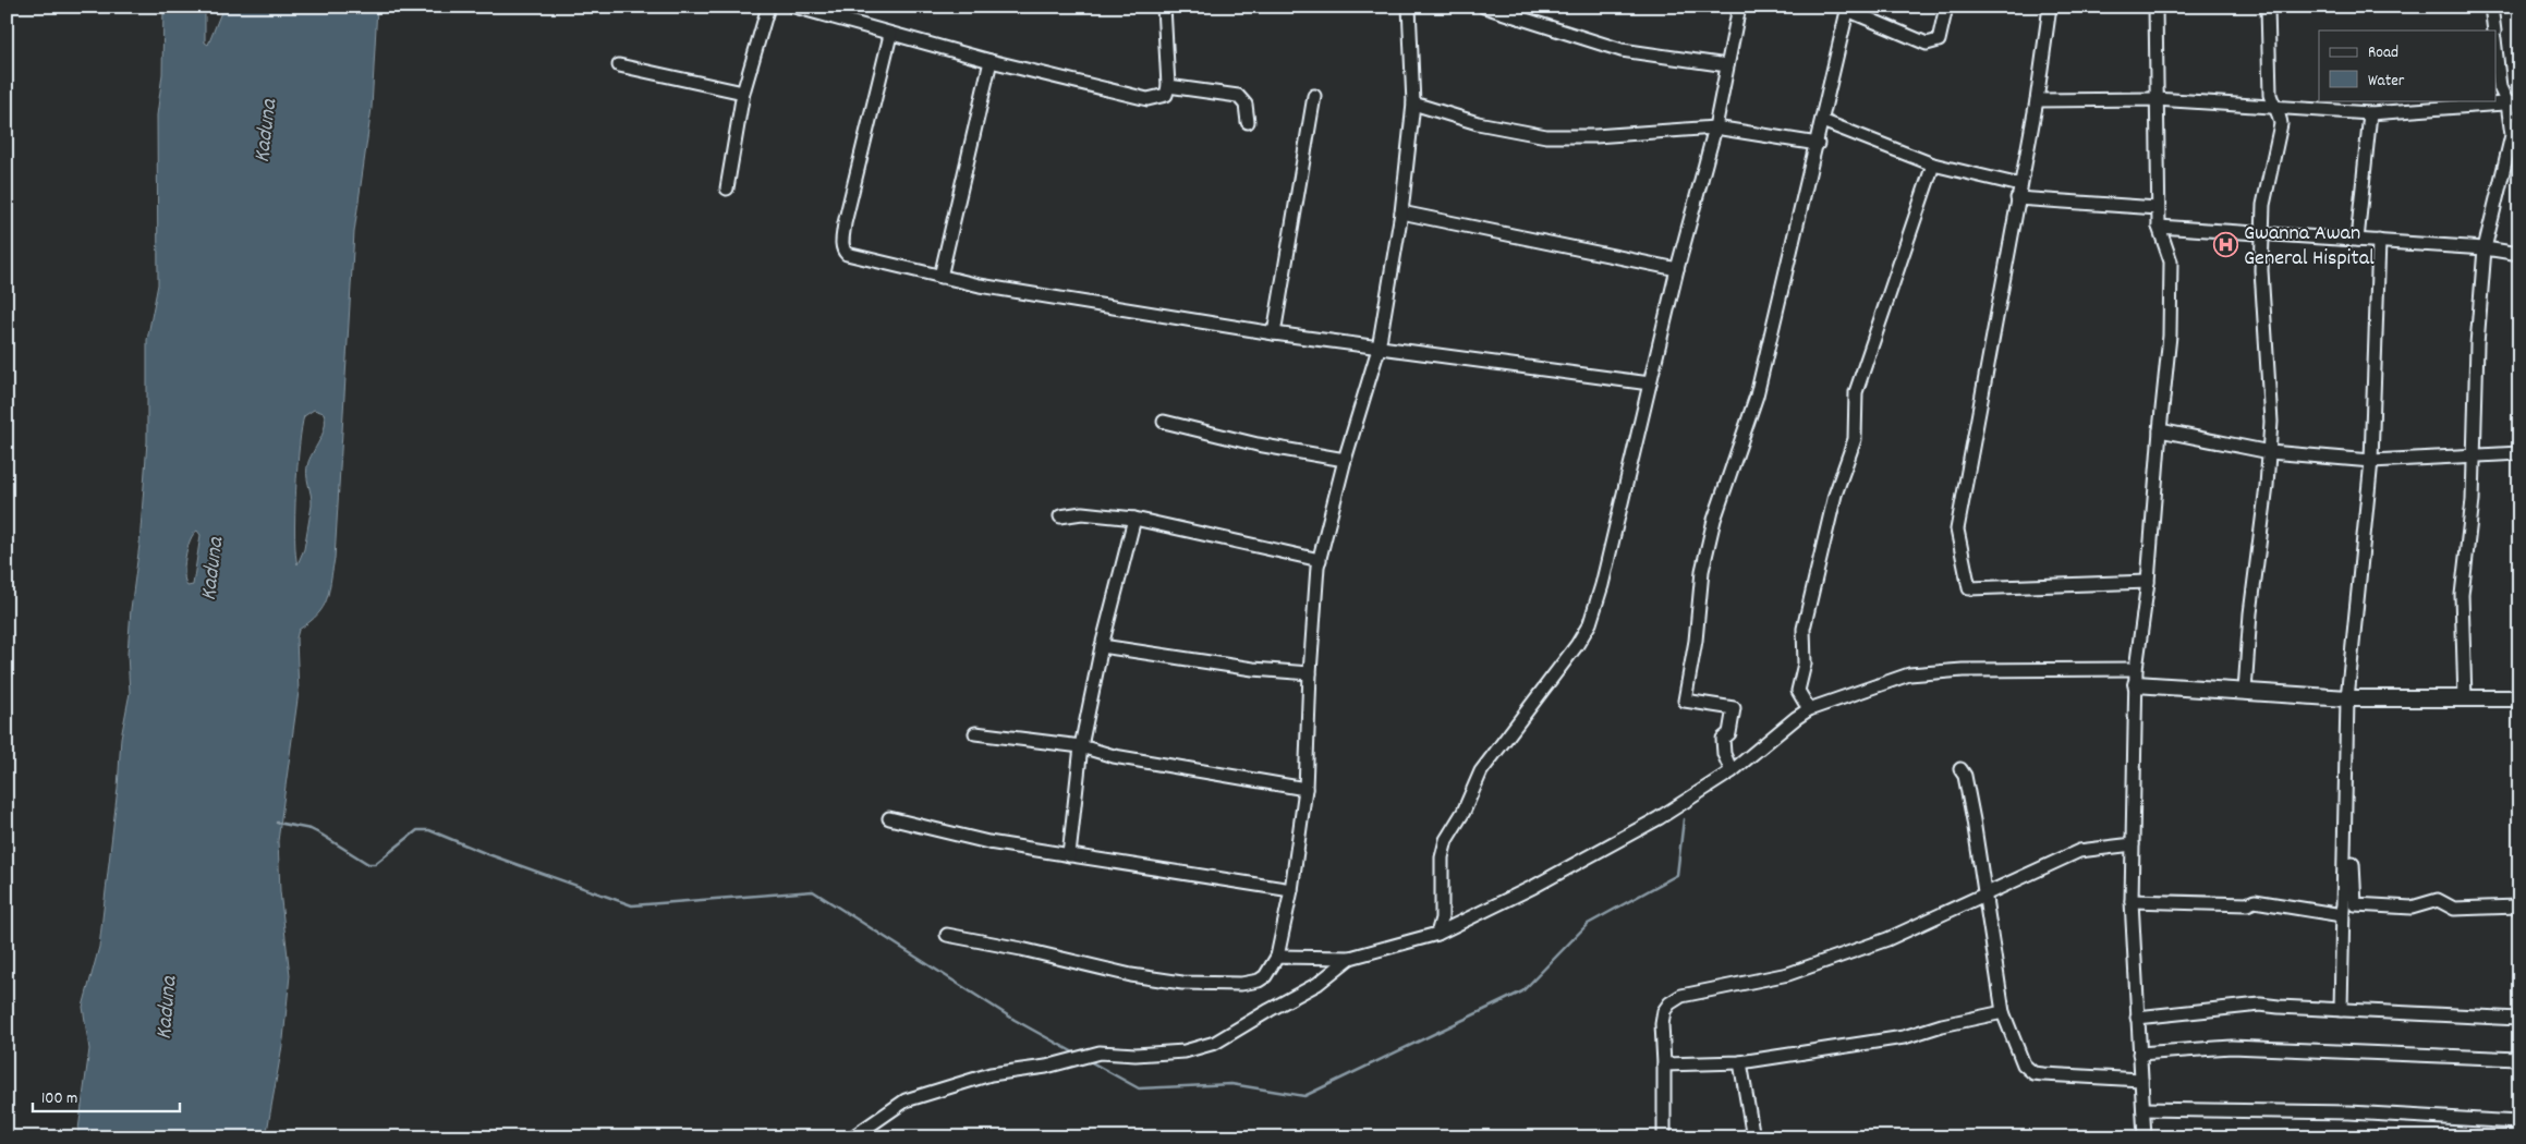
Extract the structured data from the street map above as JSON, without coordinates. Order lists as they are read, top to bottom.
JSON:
{
  "water": ["Kaduna"],
  "places": {
    "hospital": ["Gwanna Awan General Hispital"]
  },
  "legend": ["Road", "Water"],
  "scale_bar": "100 m"
}
